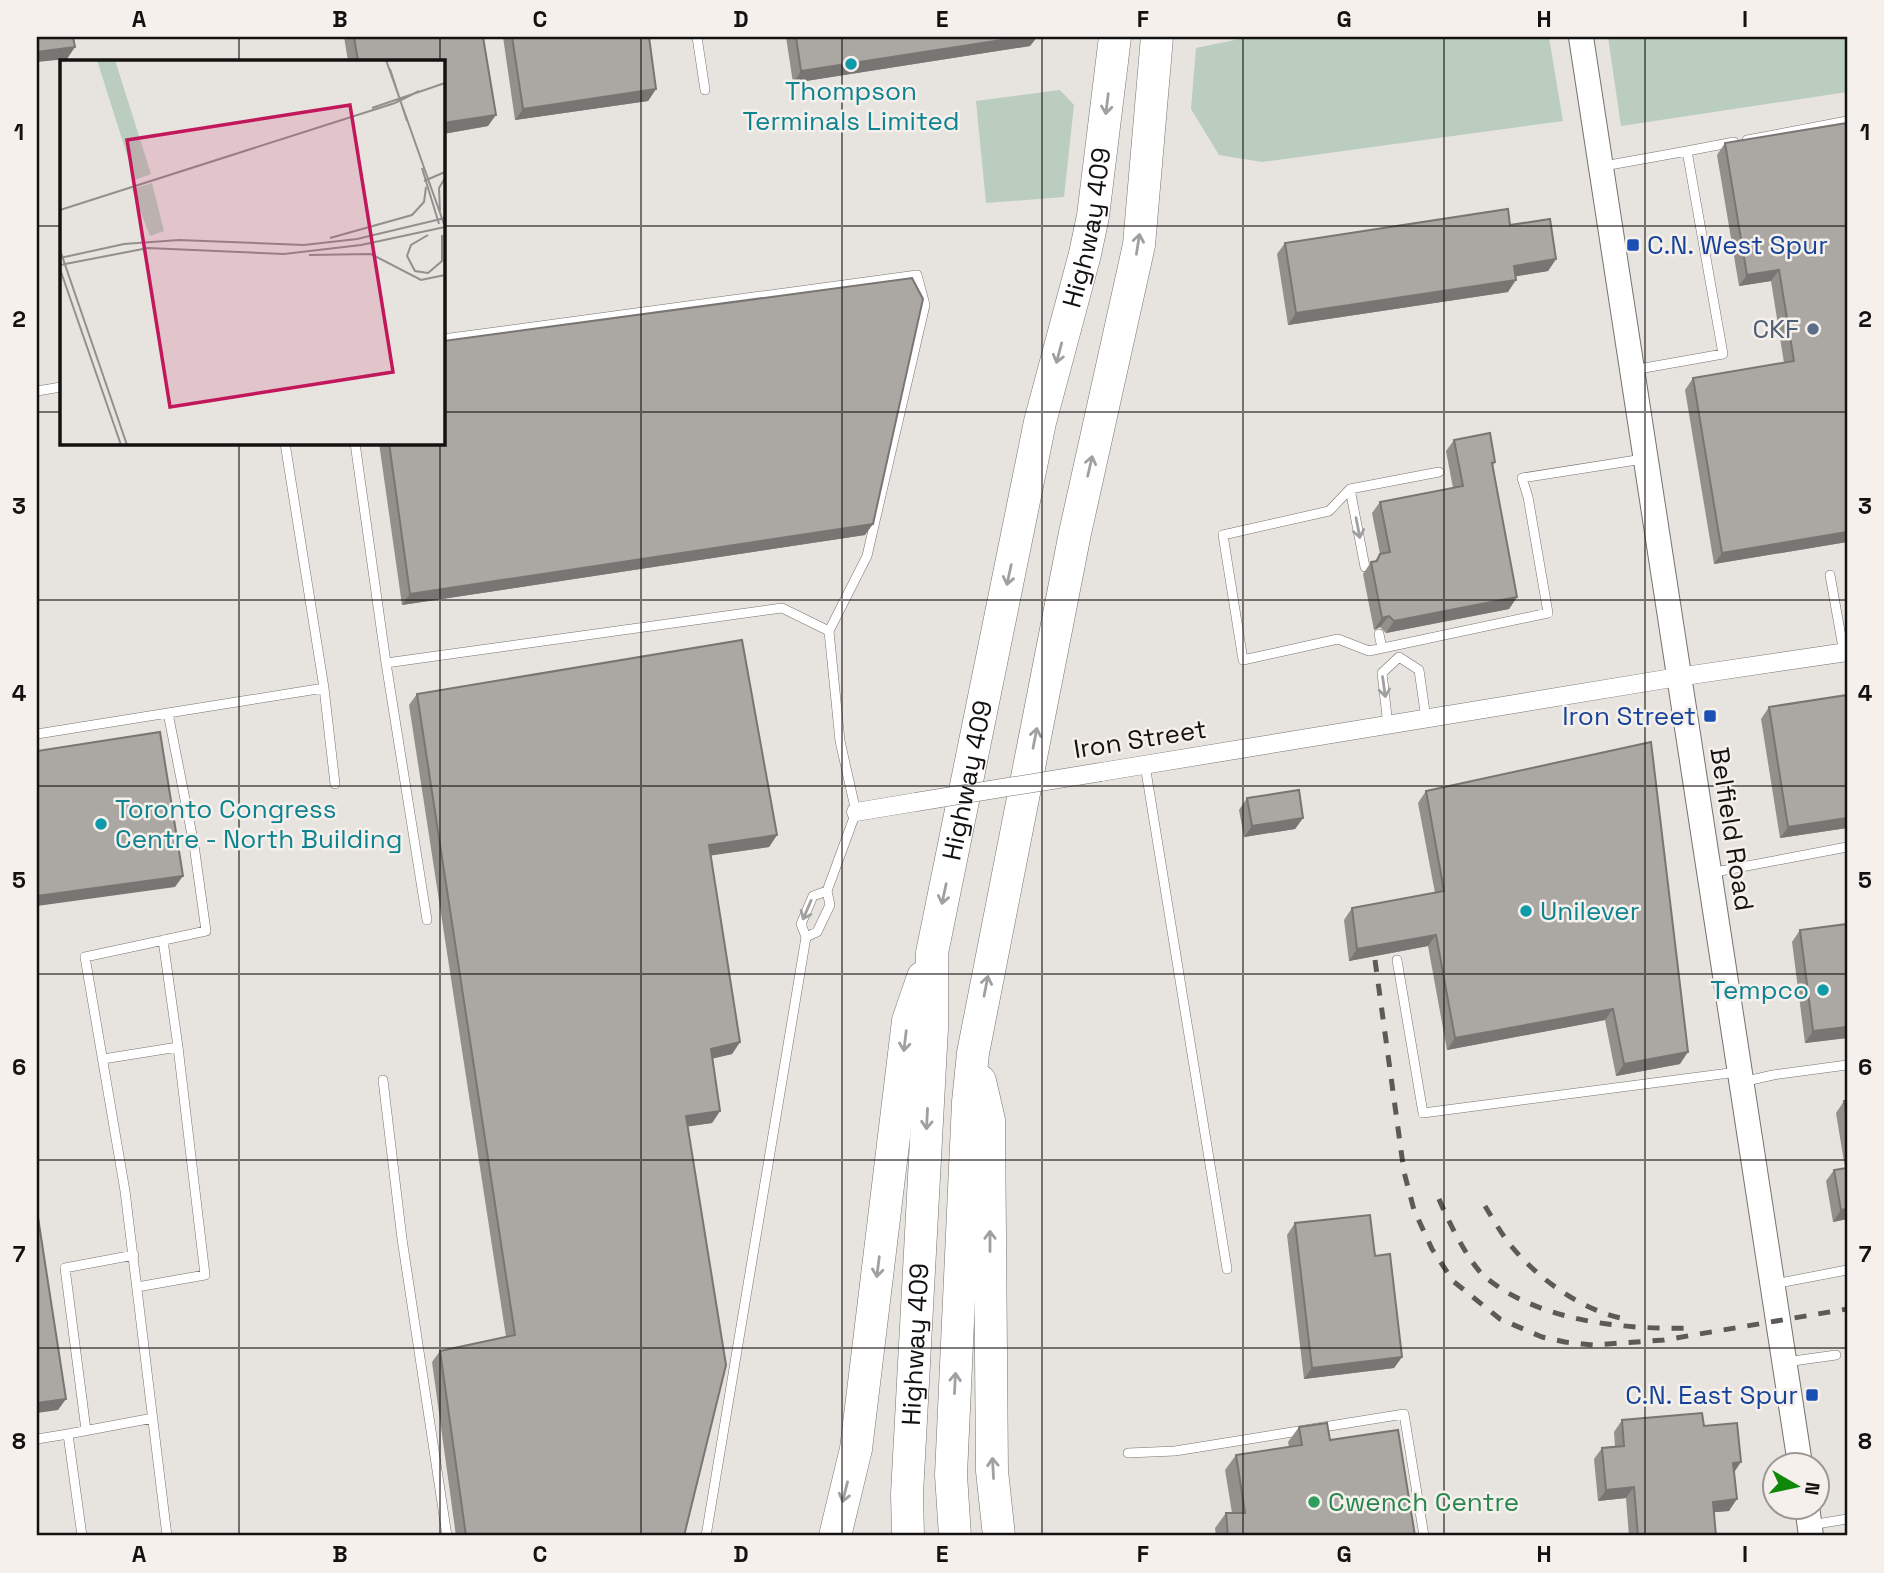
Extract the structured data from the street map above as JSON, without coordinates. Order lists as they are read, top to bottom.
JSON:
{
  "streets": {
    "highway": ["Highway 409"],
    "main road": ["Belfield Road"],
    "street": ["Iron Street"]
  },
  "crossings": [
    ["Iron Street", "Belfield Road"]
  ],
  "places": {
    "other": [
      "Thompson Terminals Limited",
      "CKF",
      "Toronto Congress Centre - North Building",
      "Unilever",
      "Tempco",
      "Cwench Centre"
    ],
    "transit": ["C.N. West Spur", "Iron Street", "C.N. East Spur"]
  },
  "north": "right",
  "grid": {
    "columns": [
      "A",
      "B",
      "C",
      "D",
      "E",
      "F",
      "G",
      "H",
      "I"
    ],
    "rows": [
      "1",
      "2",
      "3",
      "4",
      "5",
      "6",
      "7",
      "8"
    ]
  }
}
